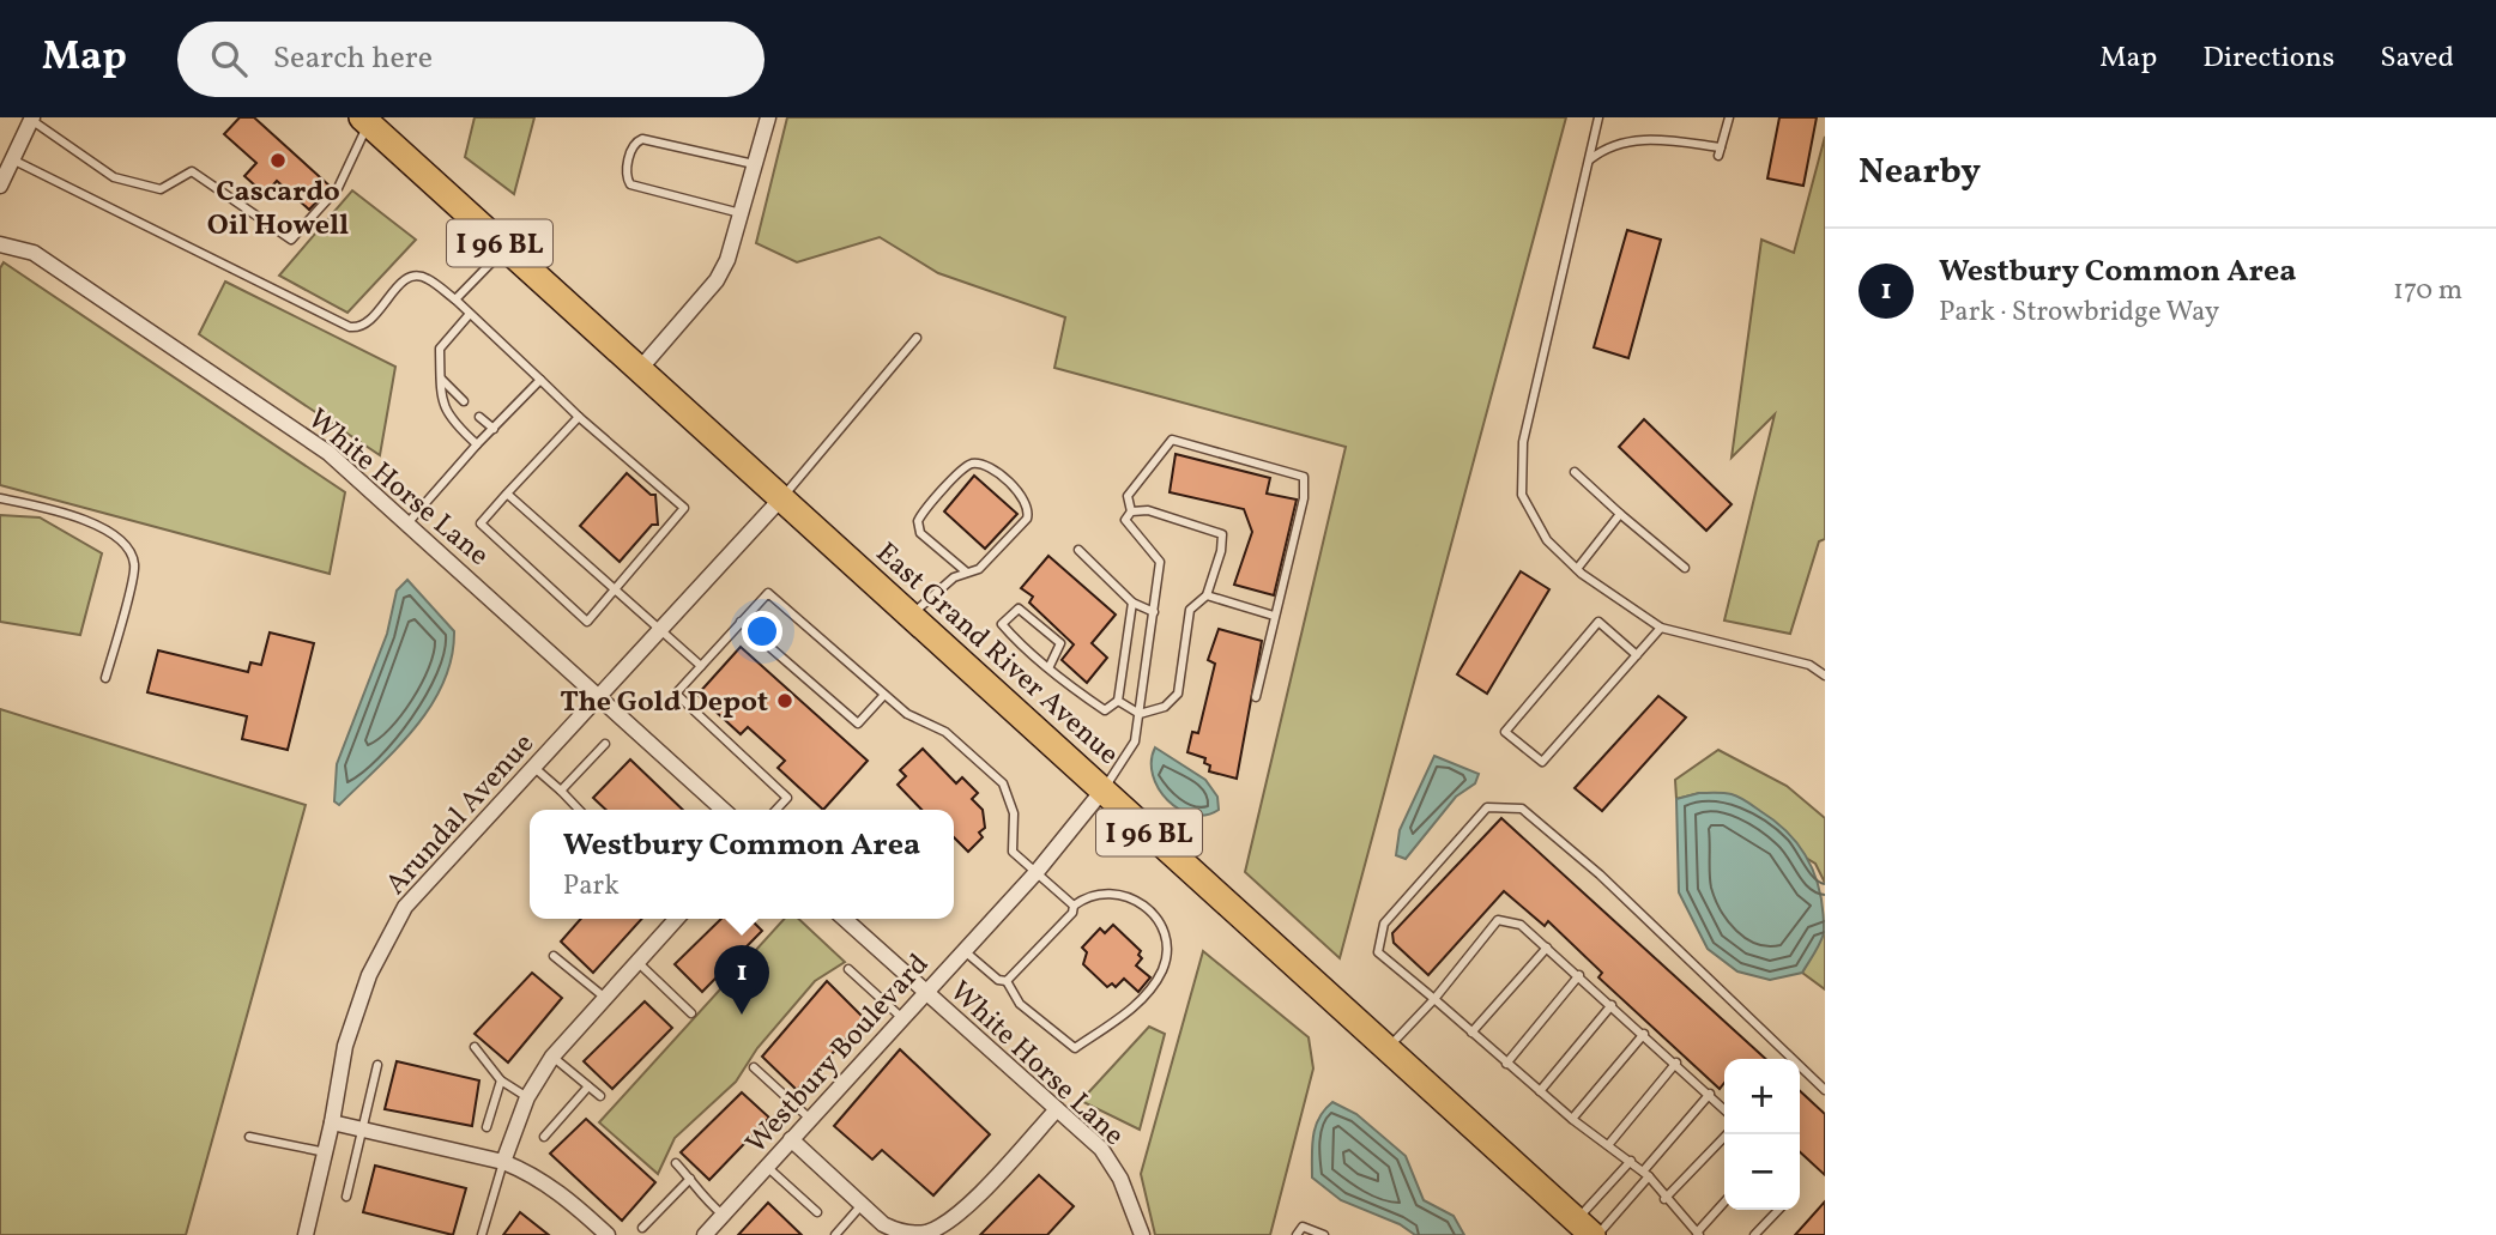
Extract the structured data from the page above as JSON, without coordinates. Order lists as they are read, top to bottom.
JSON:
{
  "streets": {
    "main road": ["I 96 BL", "East Grand River Avenue"],
    "street": ["White Horse Lane", "Arundal Avenue", "Westbury Boulevard"]
  },
  "crossings": [
    ["White Horse Lane", "Arundal Avenue"],
    ["White Horse Lane", "Westbury Boulevard"],
    ["East Grand River Avenue", "Arundal Avenue"],
    ["East Grand River Avenue", "Westbury Boulevard"]
  ],
  "places": ["Cascardo Oil Howell", "The Gold Depot"],
  "page": {
    "header": "Map",
    "search": "Search here",
    "nav": ["Map", "Directions", "Saved"],
    "heading": "Nearby",
    "list": [
      {
        "mark": "1",
        "name": "Westbury Common Area",
        "note": "Park · Strowbridge Way",
        "value": "170 m"
      }
    ],
    "popup": ["Westbury Common Area", "Park"],
    "pins": "1",
    "map_buttons": ["+", "−"]
  }
}
